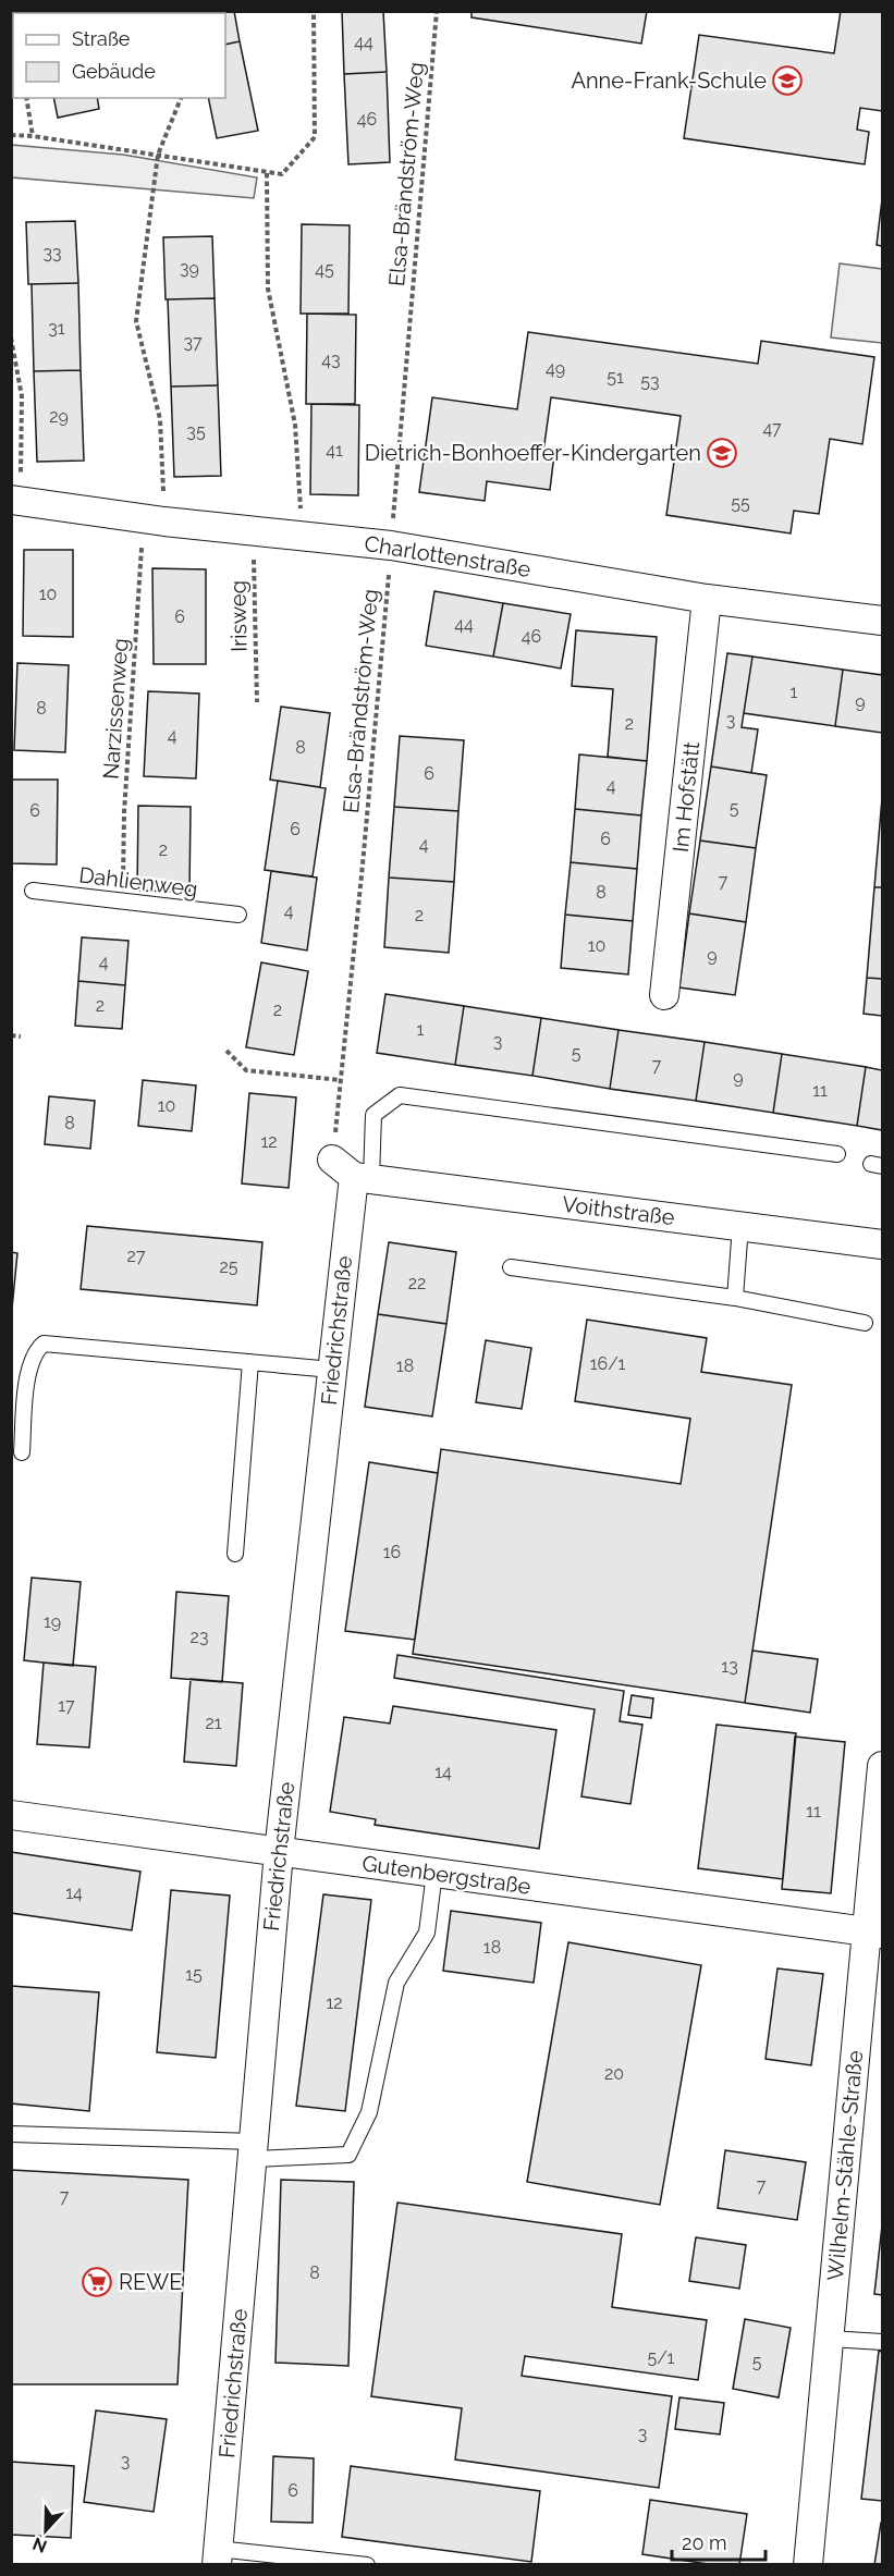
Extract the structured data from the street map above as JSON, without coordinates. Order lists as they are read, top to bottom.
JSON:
{
  "streets": {
    "street": [
      "Charlottenstraße",
      "Im Hofstätt",
      "Voithstraße",
      "Friedrichstraße",
      "Gutenbergstraße",
      "Wilhelm-Stähle-Straße"
    ],
    "lane": ["Dahlienweg"],
    "path": ["Elsa-Brändström-Weg", "Irisweg", "Narzissenweg"]
  },
  "crossings": [
    ["Elsa-Brändström-Weg", "Charlottenstraße"],
    ["Elsa-Brändström-Weg", "Voithstraße"],
    ["Elsa-Brändström-Weg", "Friedrichstraße"],
    ["Charlottenstraße", "Irisweg"],
    ["Charlottenstraße", "Narzissenweg"],
    ["Charlottenstraße", "Im Hofstätt"],
    ["Narzissenweg", "Dahlienweg"],
    ["Voithstraße", "Friedrichstraße"],
    ["Friedrichstraße", "Gutenbergstraße"],
    ["Gutenbergstraße", "Wilhelm-Stähle-Straße"]
  ],
  "places": {
    "school or university": ["Anne-Frank-Schule", "Dietrich-Bonhoeffer-Kindergarten"],
    "supermarket": ["REWE"]
  },
  "house_numbers": [
    "44",
    "46",
    "33",
    "39",
    "45",
    "31",
    "37",
    "43",
    "49",
    "51",
    "53",
    "29",
    "47",
    "35",
    "41",
    "55",
    "10",
    "6",
    "44",
    "46",
    "1",
    "9",
    "8",
    "3",
    "2",
    "4",
    "8",
    "6",
    "4",
    "5",
    "6",
    "6",
    "6",
    "4",
    "2",
    "7",
    "8",
    "4",
    "2",
    "10",
    "9",
    "4",
    "2",
    "2",
    "1",
    "3",
    "5",
    "7",
    "9",
    "11",
    "10",
    "8",
    "12",
    "27",
    "25",
    "22",
    "16/1",
    "18",
    "16",
    "19",
    "23",
    "13",
    "17",
    "21",
    "14",
    "11",
    "14",
    "18",
    "15",
    "12",
    "20",
    "7",
    "7",
    "8",
    "5/1",
    "5",
    "3",
    "3",
    "6"
  ],
  "legend": ["Straße", "Gebäude"],
  "scale_bar": "20 m",
  "north": "bottom"
}
